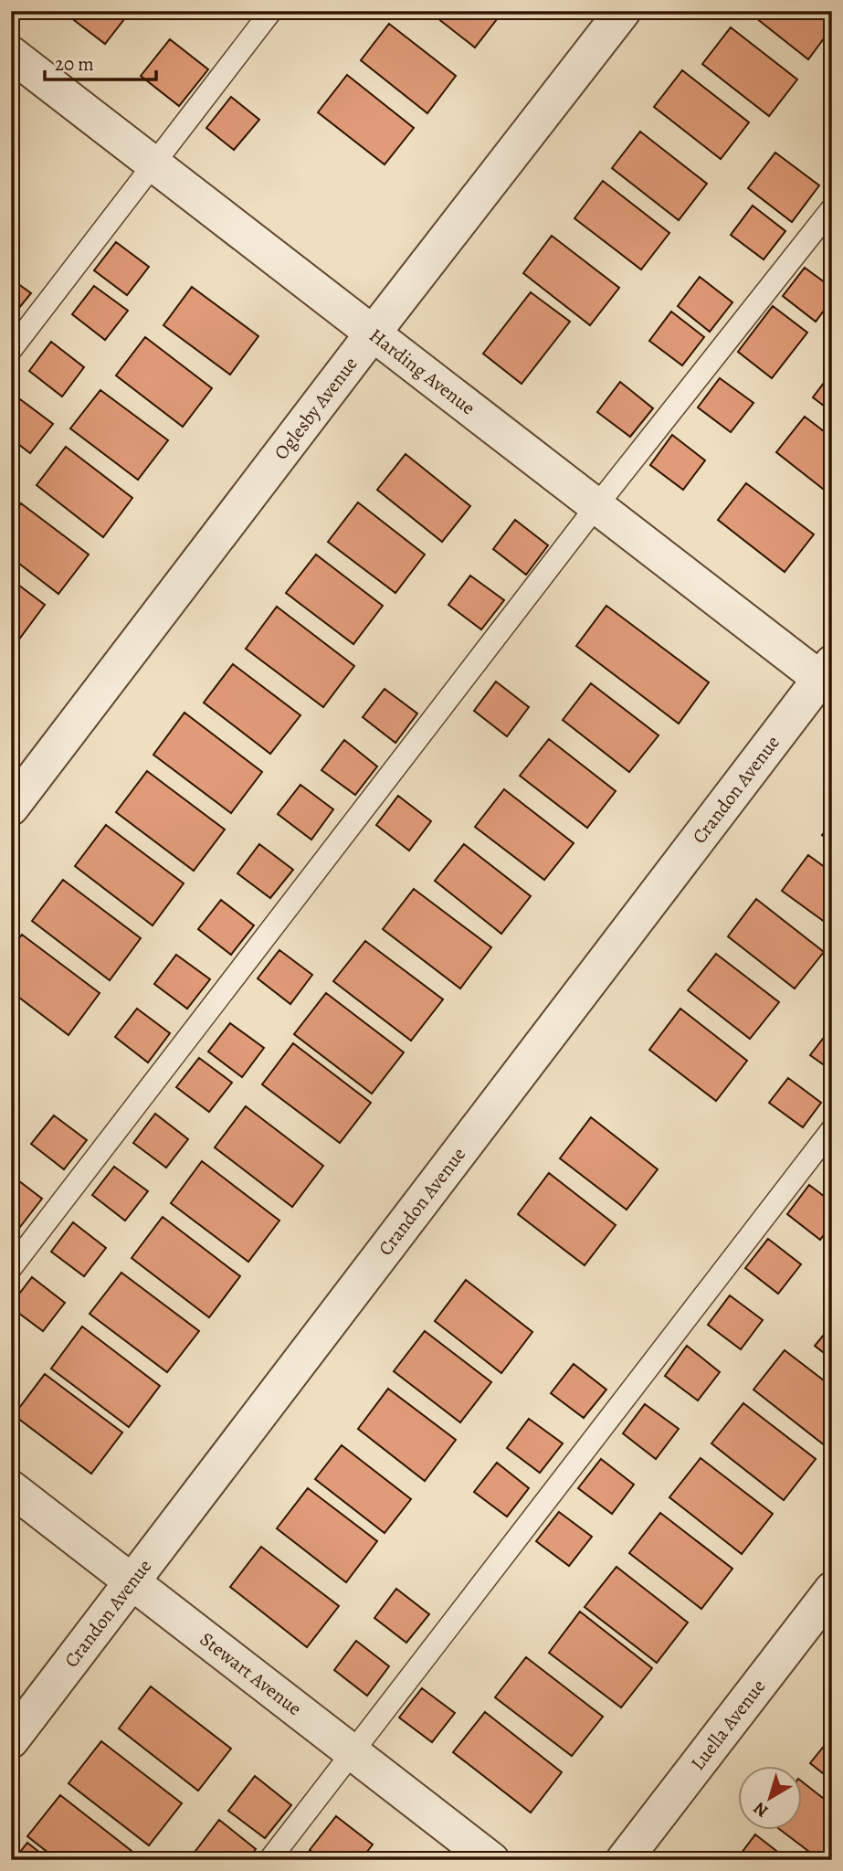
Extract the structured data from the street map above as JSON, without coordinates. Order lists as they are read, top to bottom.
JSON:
{
  "streets": {
    "street": [
      "Harding Avenue",
      "Oglesby Avenue",
      "Crandon Avenue",
      "Stewart Avenue",
      "Luella Avenue"
    ]
  },
  "crossings": [
    ["Harding Avenue", "Oglesby Avenue"],
    ["Harding Avenue", "Crandon Avenue"],
    ["Crandon Avenue", "Stewart Avenue"]
  ],
  "scale_bar": "20 m",
  "north": "bottom left"
}
